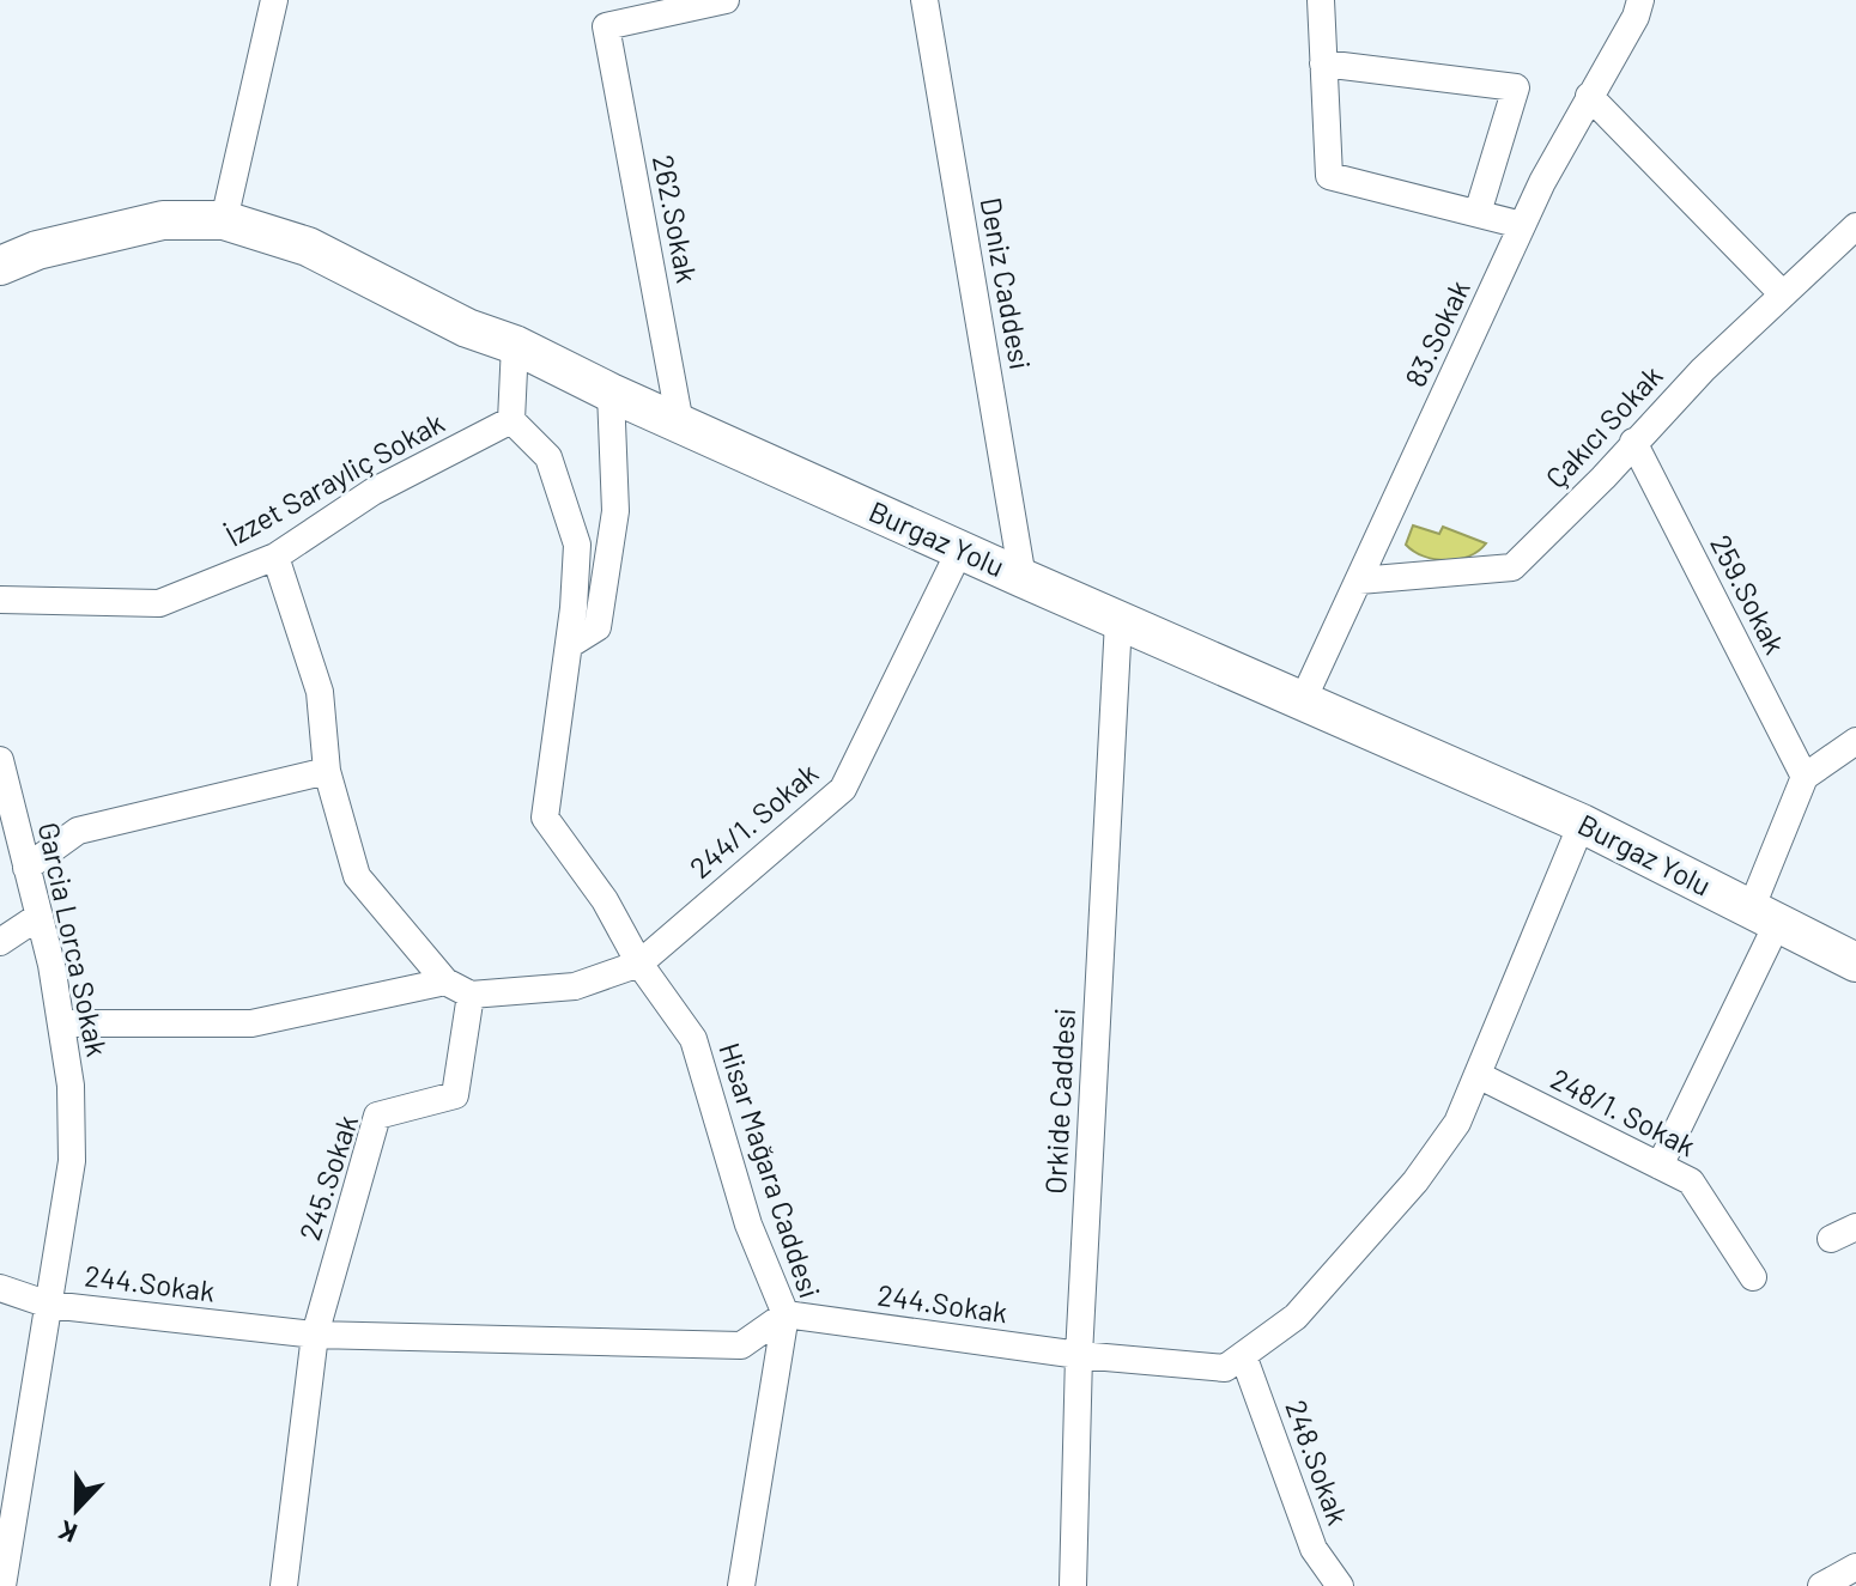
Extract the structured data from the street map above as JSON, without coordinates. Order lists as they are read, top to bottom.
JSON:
{
  "streets": {
    "street": [
      "262.Sokak",
      "Deniz Caddesi",
      "83.Sokak",
      "Çakıcı Sokak",
      "İzzet Sarayliç Sokak",
      "Burgaz Yolu",
      "259.Sokak",
      "244/1. Sokak",
      "Garcia Lorca Sokak",
      "Orkide Caddesi",
      "248/1. Sokak",
      "Hisar Mağara Caddesi",
      "245.Sokak",
      "244.Sokak",
      "248.Sokak"
    ]
  },
  "crossings": [
    ["262.Sokak", "Burgaz Yolu"],
    ["Deniz Caddesi", "Burgaz Yolu"],
    ["83.Sokak", "Çakıcı Sokak"],
    ["83.Sokak", "Burgaz Yolu"],
    ["Çakıcı Sokak", "259.Sokak"],
    ["İzzet Sarayliç Sokak", "Hisar Mağara Caddesi"],
    ["Burgaz Yolu", "244/1. Sokak"],
    ["Burgaz Yolu", "Orkide Caddesi"],
    ["Burgaz Yolu", "244.Sokak"],
    ["244/1. Sokak", "Hisar Mağara Caddesi"],
    ["Garcia Lorca Sokak", "244.Sokak"],
    ["Orkide Caddesi", "244.Sokak"],
    ["248/1. Sokak", "244.Sokak"],
    ["Hisar Mağara Caddesi", "244.Sokak"],
    ["245.Sokak", "244.Sokak"],
    ["244.Sokak", "248.Sokak"]
  ],
  "north": "bottom"
}
